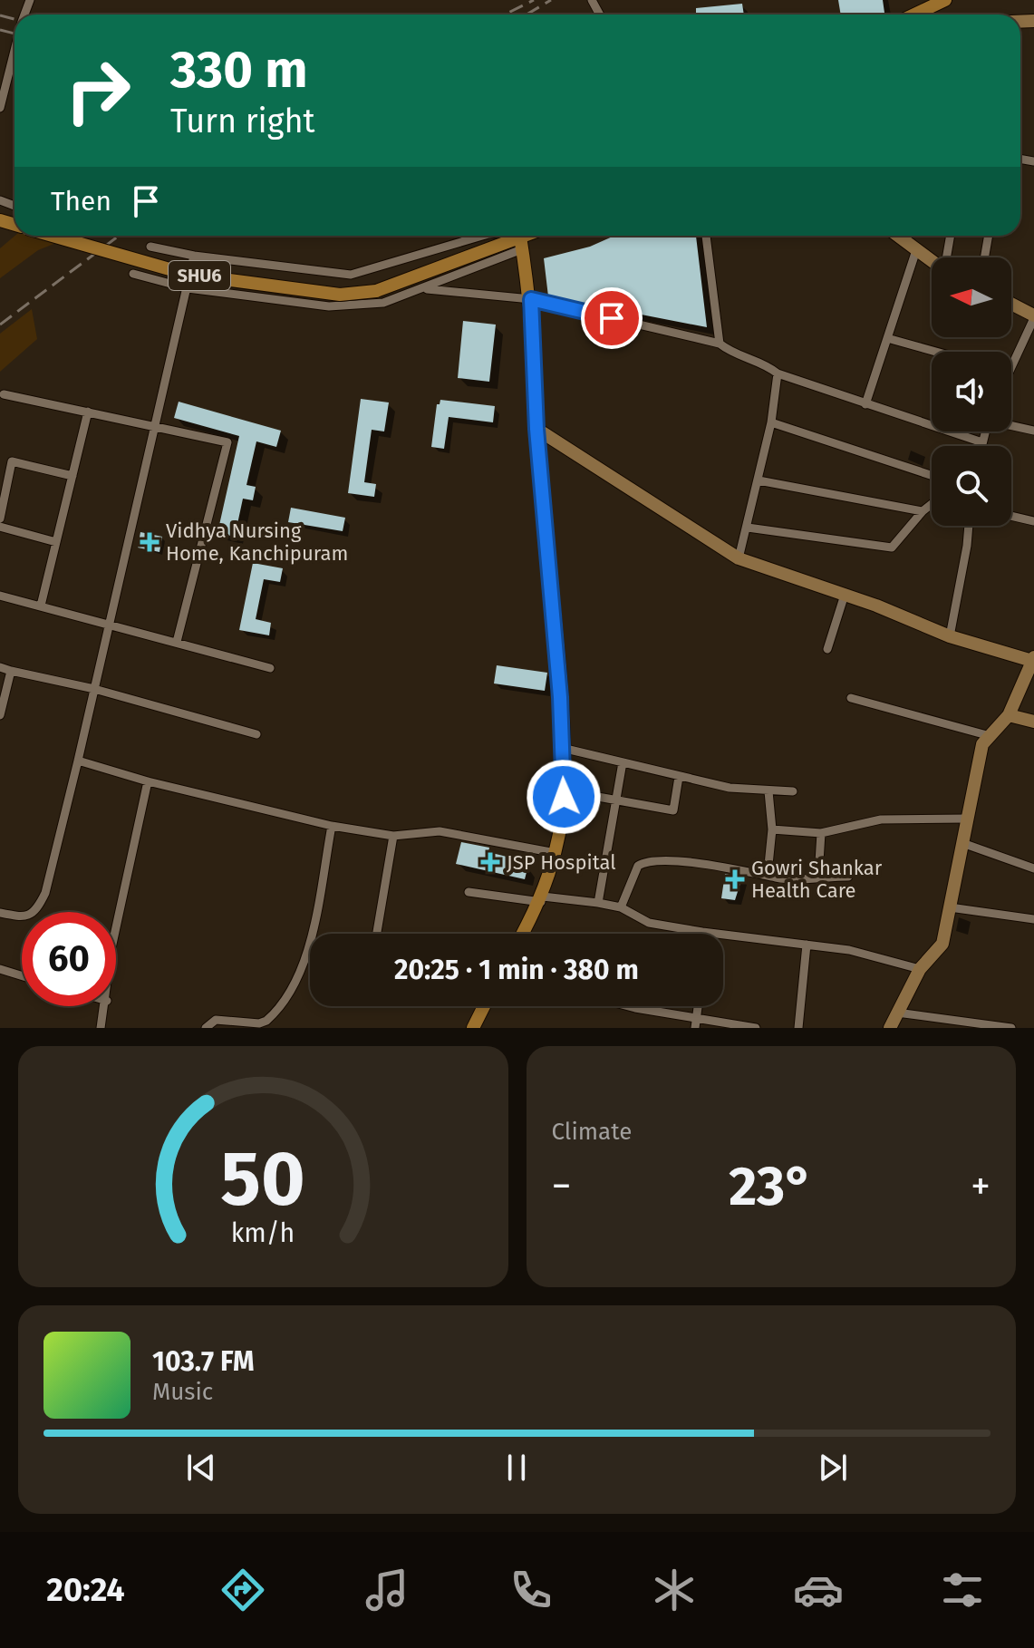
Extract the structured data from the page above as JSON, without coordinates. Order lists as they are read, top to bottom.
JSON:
{
  "streets": {
    "main road": ["SHU6"]
  },
  "places": {
    "health": ["Vidhya Nursing Home, Kanchipuram", "JSP Hospital", "Gowri Shankar Health Care"]
  },
  "north": "left",
  "page": {
    "turn": ["330 m", "Turn right"],
    "then": "Then",
    "limit": "60",
    "trip": "20:25 · 1 min · 380 m",
    "tile": "Climate",
    "heat": ["−", "23°", "+"],
    "song": ["103.7 FM", "Music"],
    "tabs": "20:24",
    "gauge": ["50", "km/h"]
  }
}
